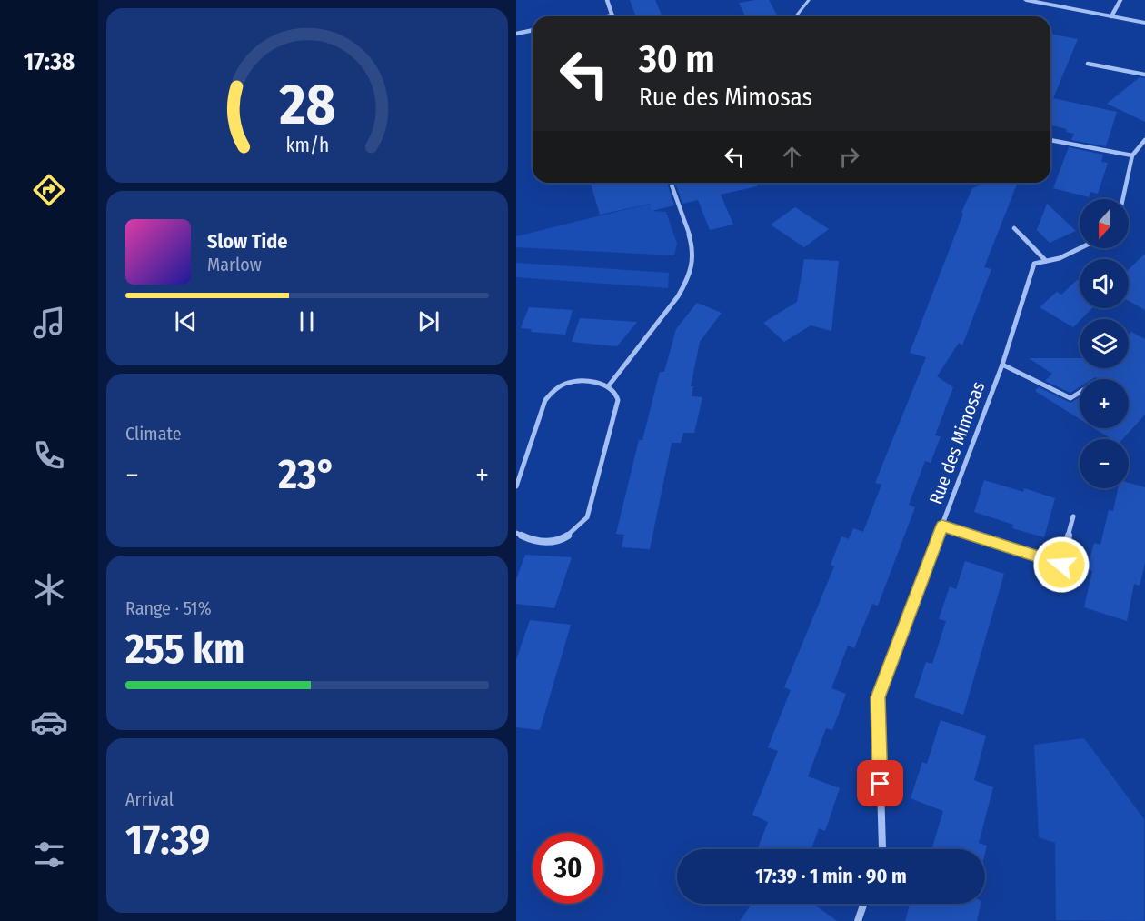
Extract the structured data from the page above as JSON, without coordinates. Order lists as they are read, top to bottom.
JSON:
{
  "streets": {
    "street": ["Rue des Mimosas"]
  },
  "north": "bottom",
  "page": {
    "tabs": "17:38",
    "turn": ["30 m", "Rue des Mimosas"],
    "map_buttons": ["+", "−"],
    "song": ["Slow Tide", "Marlow"],
    "tile": [
      "Climate",
      ["Range · 51%", "255 km"],
      ["Arrival", "17:39"]
    ],
    "heat": ["−", "23°", "+"],
    "limit": "30",
    "trip": "17:39 · 1 min · 90 m",
    "gauge": ["28", "km/h"]
  }
}
